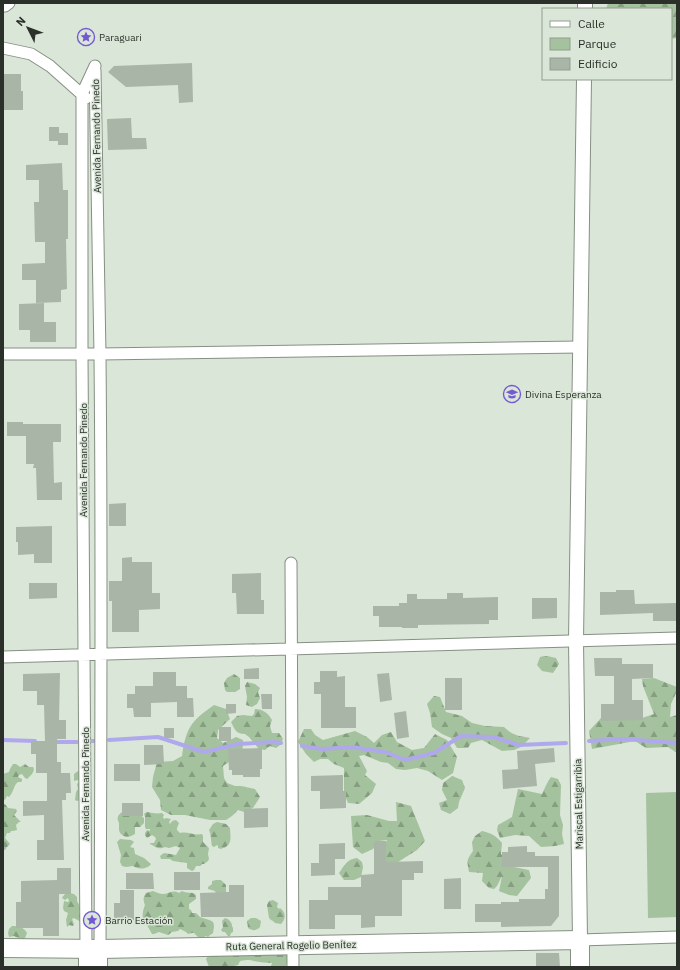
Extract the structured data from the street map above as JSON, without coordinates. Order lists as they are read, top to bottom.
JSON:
{
  "streets": {
    "main road": ["Mariscal Estigarribia", "Ruta General Rogelio Benítez"],
    "street": ["Avenida Fernando Pinedo"]
  },
  "crossings": [
    ["Avenida Fernando Pinedo", "Ruta General Rogelio Benítez"],
    ["Mariscal Estigarribia", "Ruta General Rogelio Benítez"]
  ],
  "places": {
    "place": ["Paraguari", "Barrio Estación"],
    "school or university": ["Divina Esperanza"]
  },
  "legend": ["Calle", "Parque", "Edificio"],
  "north": "top left"
}
